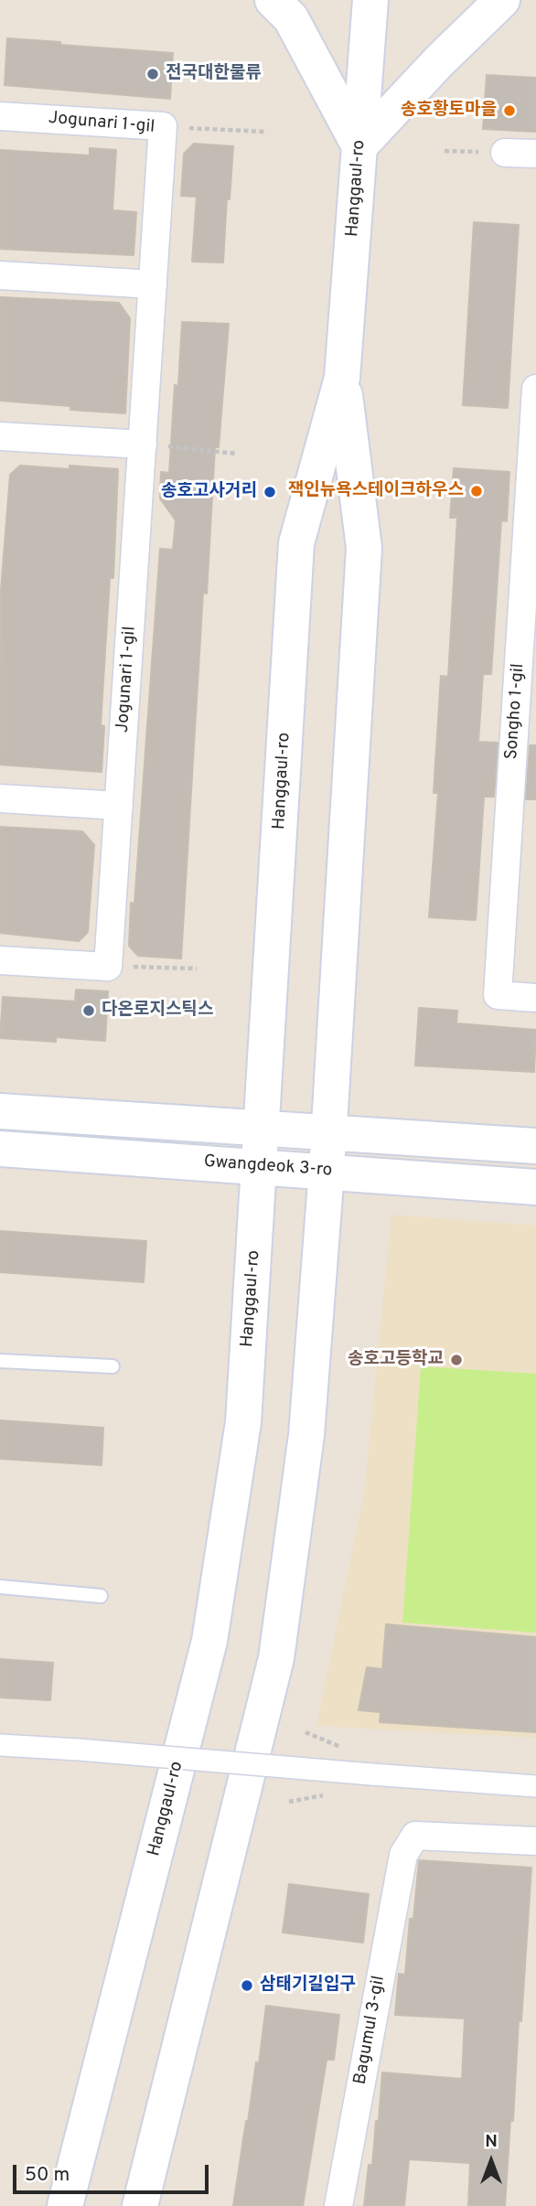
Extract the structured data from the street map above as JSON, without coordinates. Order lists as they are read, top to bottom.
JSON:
{
  "streets": {
    "main road": ["Hanggaul-ro", "Gwangdeok 3-ro"],
    "street": ["Jogunari 1-gil", "Songho 1-gil", "Bagumul 3-gil"]
  },
  "crossings": [
    ["Hanggaul-ro", "Gwangdeok 3-ro"]
  ],
  "places": [
    "전국대한물류",
    "송호황토마을",
    "잭인뉴욕스테이크하우스",
    "송호고사거리",
    "다온로지스틱스",
    "송호고등학교",
    "삼태기길입구"
  ],
  "scale_bar": "50 m",
  "north": "top"
}
